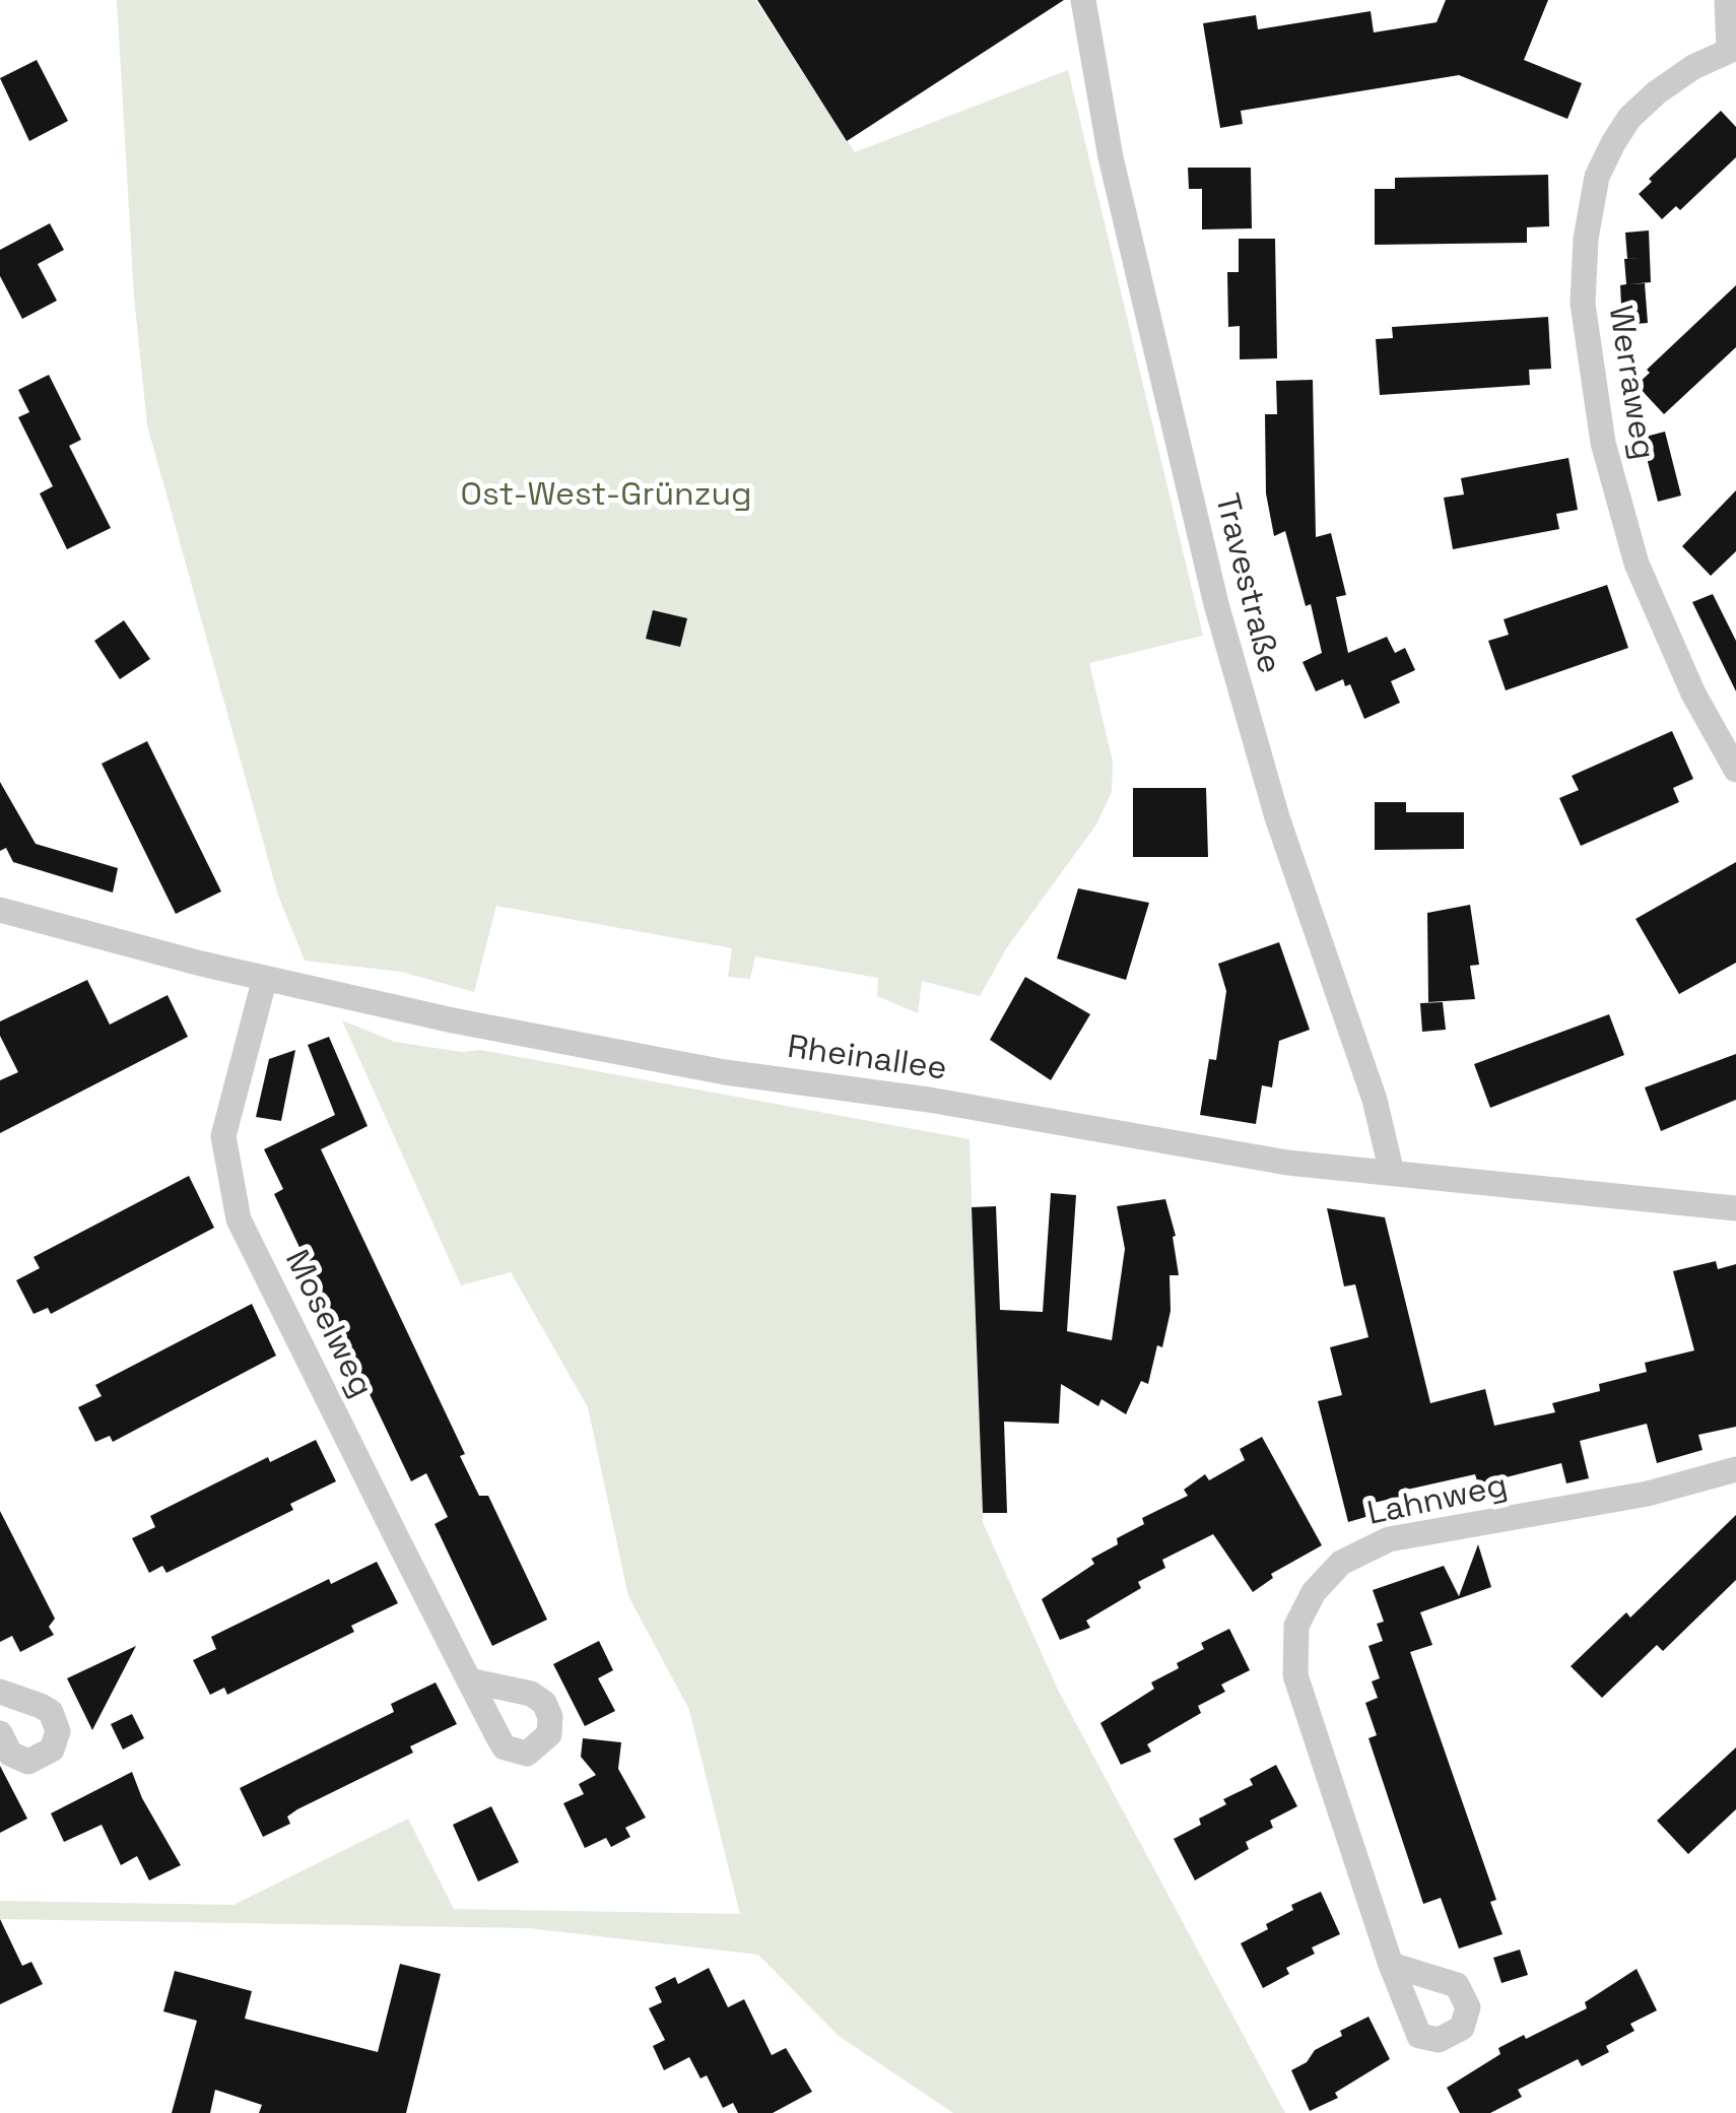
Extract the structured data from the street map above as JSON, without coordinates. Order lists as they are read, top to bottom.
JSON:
{
  "streets": {
    "street": [
      "Werraweg",
      "Travestraße",
      "Rheinallee",
      "Moselweg",
      "Lahnweg"
    ]
  },
  "crossings": [
    ["Travestraße", "Rheinallee"],
    ["Rheinallee", "Moselweg"]
  ],
  "parks": ["Ost-West-Grünzug"]
}
